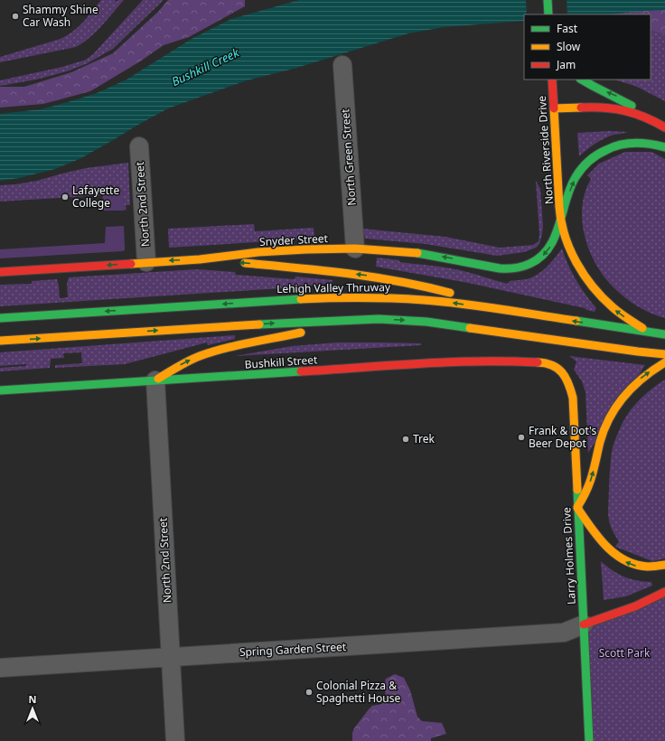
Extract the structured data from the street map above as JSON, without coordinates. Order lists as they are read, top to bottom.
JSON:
{
  "streets": {
    "main road": [
      "North Riverside Drive",
      "Snyder Street",
      "Lehigh Valley Thruway",
      "Bushkill Street",
      "Larry Holmes Drive"
    ],
    "street": ["North Green Street", "North 2nd Street", "Spring Garden Street"]
  },
  "crossings": [
    ["North Riverside Drive", "Snyder Street"],
    ["North Green Street", "Snyder Street"],
    ["North 2nd Street", "Snyder Street"],
    ["North 2nd Street", "Bushkill Street"],
    ["North 2nd Street", "Spring Garden Street"],
    ["Bushkill Street", "Larry Holmes Drive"],
    ["Larry Holmes Drive", "Spring Garden Street"]
  ],
  "water": ["Bushkill Creek"],
  "parks": ["Scott Park"],
  "places": [
    "Shammy Shine Car Wash",
    "Lafayette College",
    "Frank & Dot's Beer Depot",
    "Trek",
    "Colonial Pizza & Spaghetti House"
  ],
  "legend": ["Fast", "Slow", "Jam"],
  "north": "top"
}
